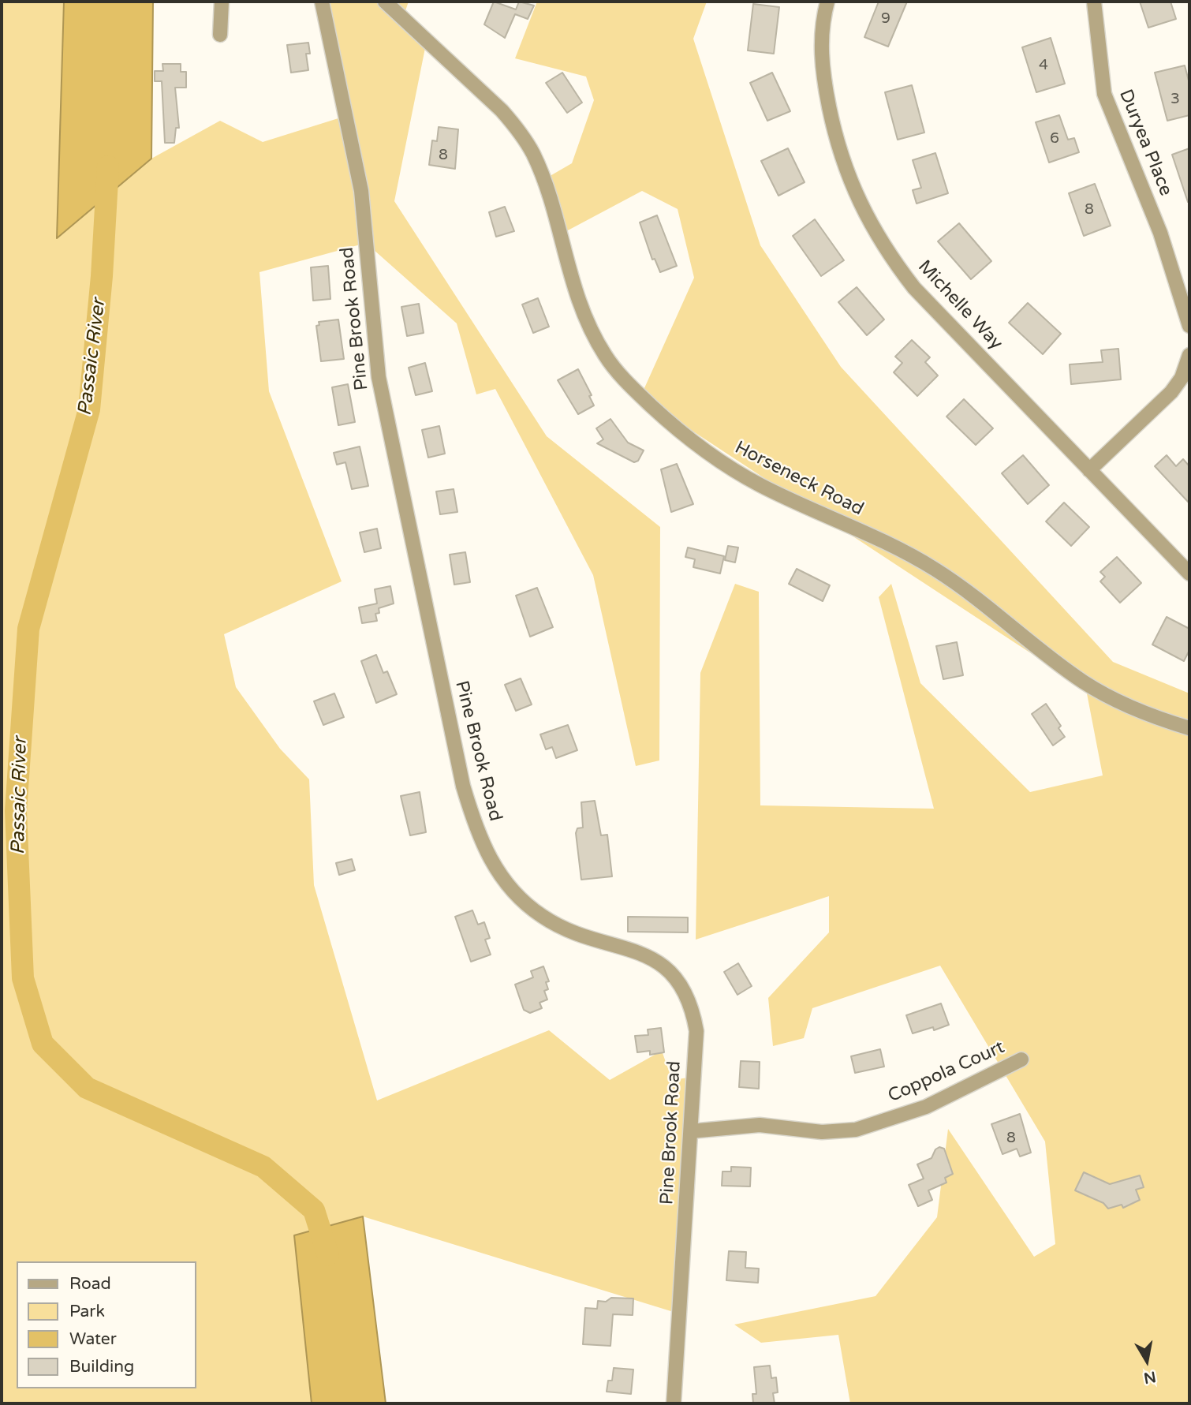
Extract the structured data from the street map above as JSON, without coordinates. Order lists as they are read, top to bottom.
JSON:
{
  "streets": {
    "street": [
      "Duryea Place",
      "Michelle Way",
      "Pine Brook Road",
      "Horseneck Road",
      "Coppola Court"
    ]
  },
  "crossings": [
    ["Pine Brook Road", "Coppola Court"]
  ],
  "water": ["Passaic River"],
  "house_numbers": [
    "9",
    "4",
    "3",
    "6",
    "8",
    "8",
    "8"
  ],
  "legend": [
    "Road",
    "Park",
    "Water",
    "Building"
  ],
  "north": "bottom"
}
